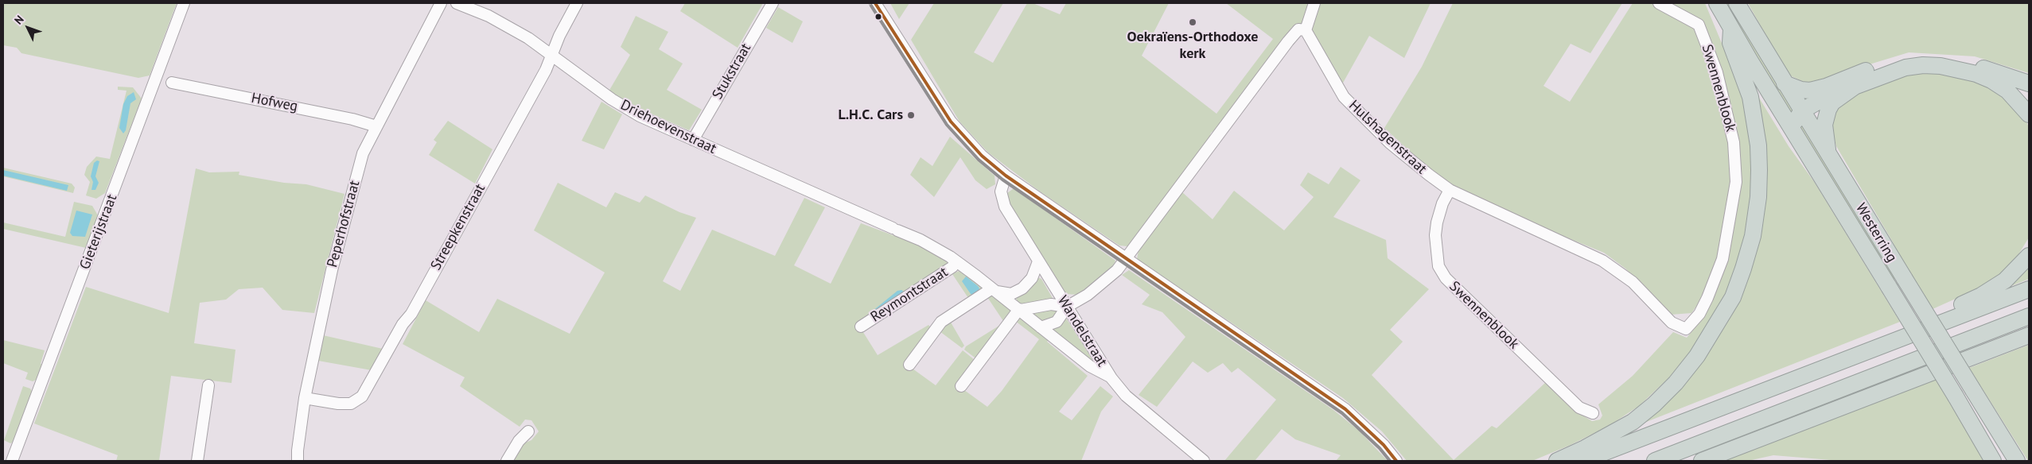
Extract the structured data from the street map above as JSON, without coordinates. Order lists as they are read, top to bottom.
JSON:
{
  "streets": {
    "highway": ["Westerring"],
    "street": [
      "Stukstraat",
      "Swennenblook",
      "Hofweg",
      "Driehoevenstraat",
      "Hulshagenstraat",
      "Peperhofstraat",
      "Streepkenstraat",
      "Gieterijstraat",
      "Reymontstraat",
      "Wandelstraat"
    ]
  },
  "crossings": [
    ["Stukstraat", "Driehoevenstraat"],
    ["Swennenblook", "Hulshagenstraat"],
    ["Hofweg", "Peperhofstraat"],
    ["Driehoevenstraat", "Streepkenstraat"],
    ["Driehoevenstraat", "Reymontstraat"],
    ["Driehoevenstraat", "Wandelstraat"],
    ["Peperhofstraat", "Streepkenstraat"]
  ],
  "places": ["Oekraïens-Orthodoxe kerk", "L.H.C. Cars"],
  "north": "top left"
}
